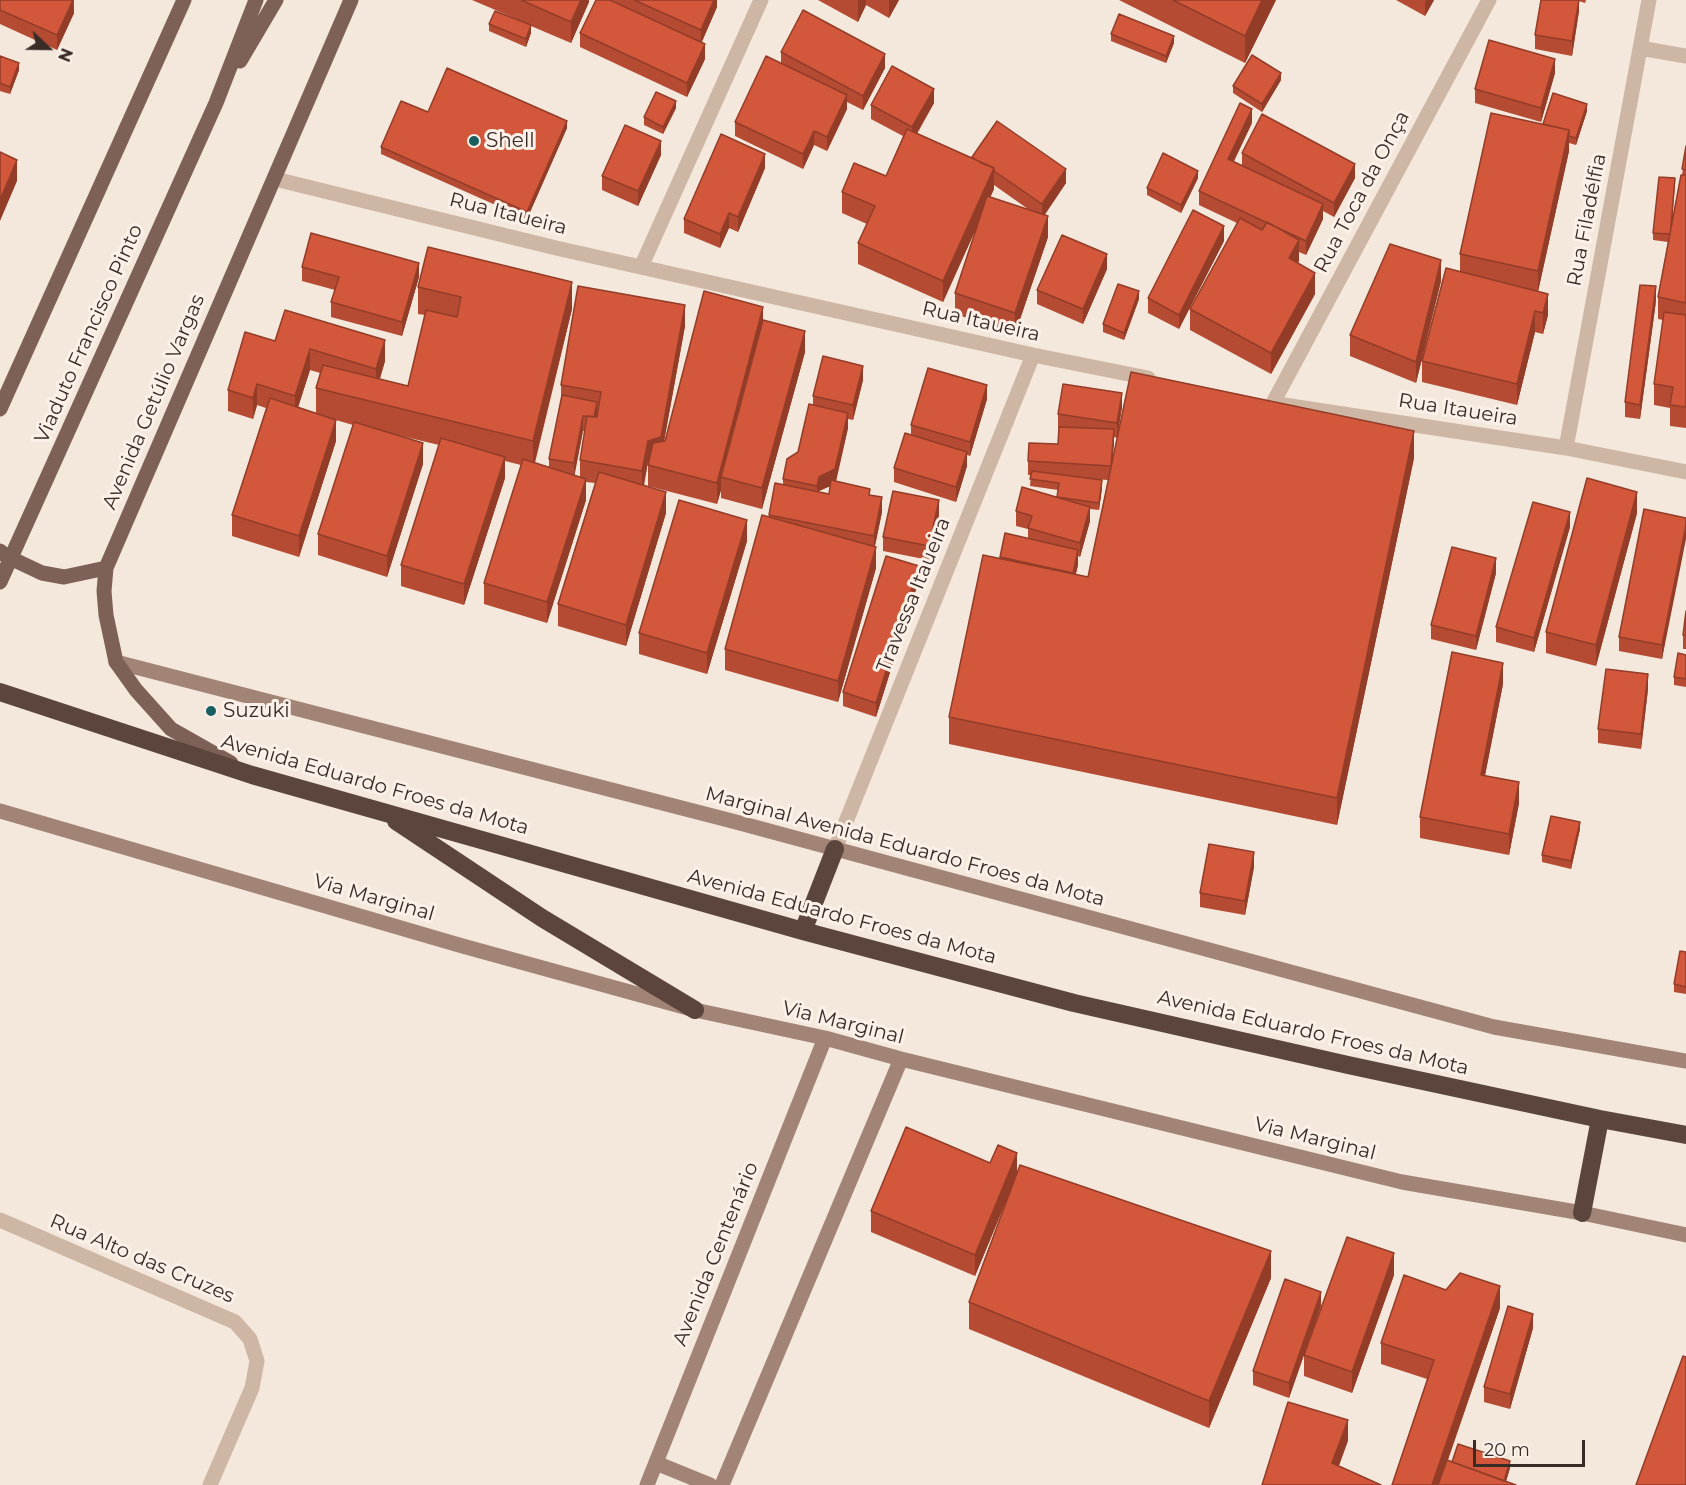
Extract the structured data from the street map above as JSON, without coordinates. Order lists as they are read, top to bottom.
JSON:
{
  "streets": {
    "highway": ["Avenida Eduardo Froes da Mota"],
    "main road": ["Viaduto Francisco Pinto", "Avenida Getúlio Vargas"],
    "street": [
      "Rua Toca da Onça",
      "Rua Itaueira",
      "Rua Filadélfia",
      "Travessa Itaueira",
      "Marginal Avenida Eduardo Froes da Mota",
      "Via Marginal",
      "Avenida Centenário",
      "Rua Alto das Cruzes"
    ]
  },
  "crossings": [
    ["Rua Toca da Onça", "Rua Itaueira"],
    ["Rua Itaueira", "Rua Filadélfia"],
    ["Rua Itaueira", "Avenida Getúlio Vargas"],
    ["Rua Itaueira", "Travessa Itaueira"],
    ["Avenida Getúlio Vargas", "Avenida Eduardo Froes da Mota"],
    ["Avenida Getúlio Vargas", "Marginal Avenida Eduardo Froes da Mota"],
    ["Travessa Itaueira", "Marginal Avenida Eduardo Froes da Mota"],
    ["Via Marginal", "Avenida Centenário"]
  ],
  "places": ["Shell", "Suzuki"],
  "scale_bar": "20 m",
  "north": "right"
}
